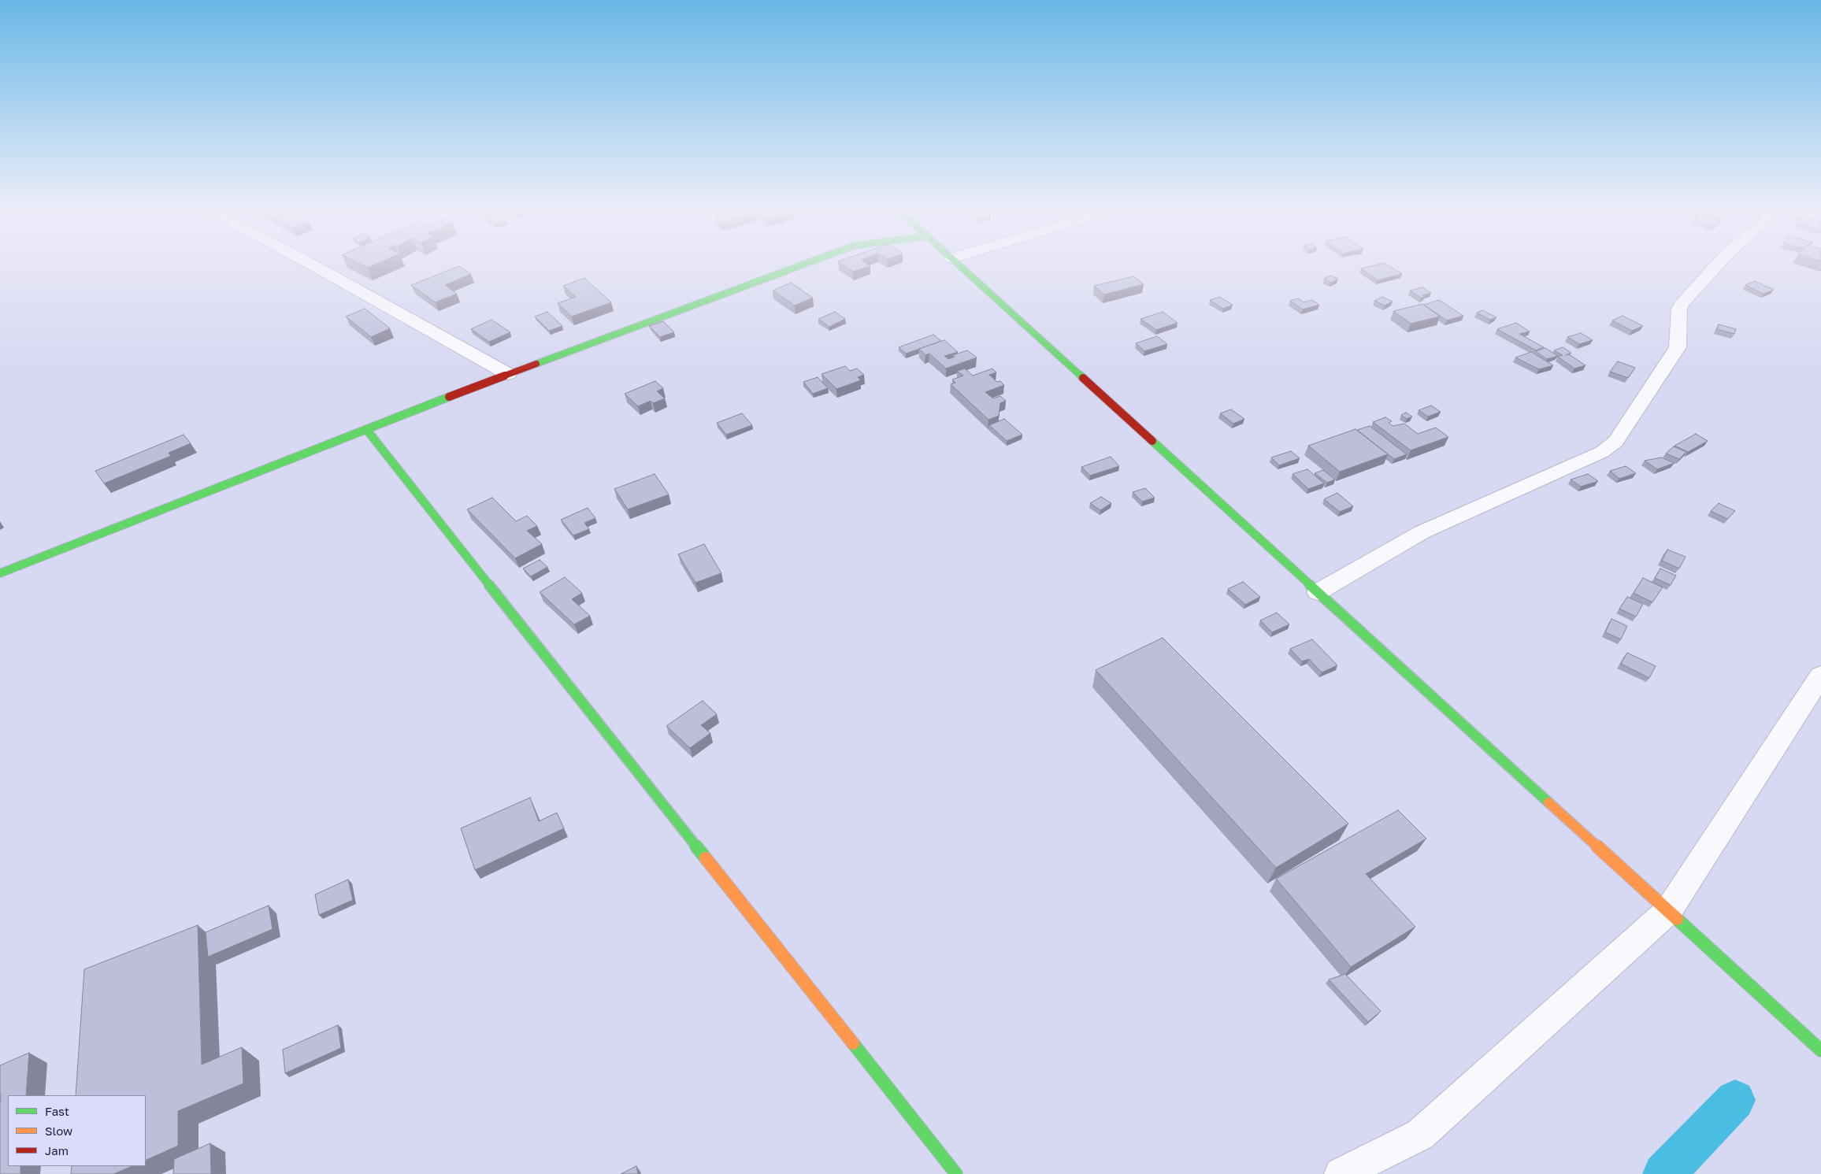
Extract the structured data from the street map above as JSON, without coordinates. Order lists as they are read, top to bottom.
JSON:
{
  "legend": ["Fast", "Slow", "Jam"]
}
